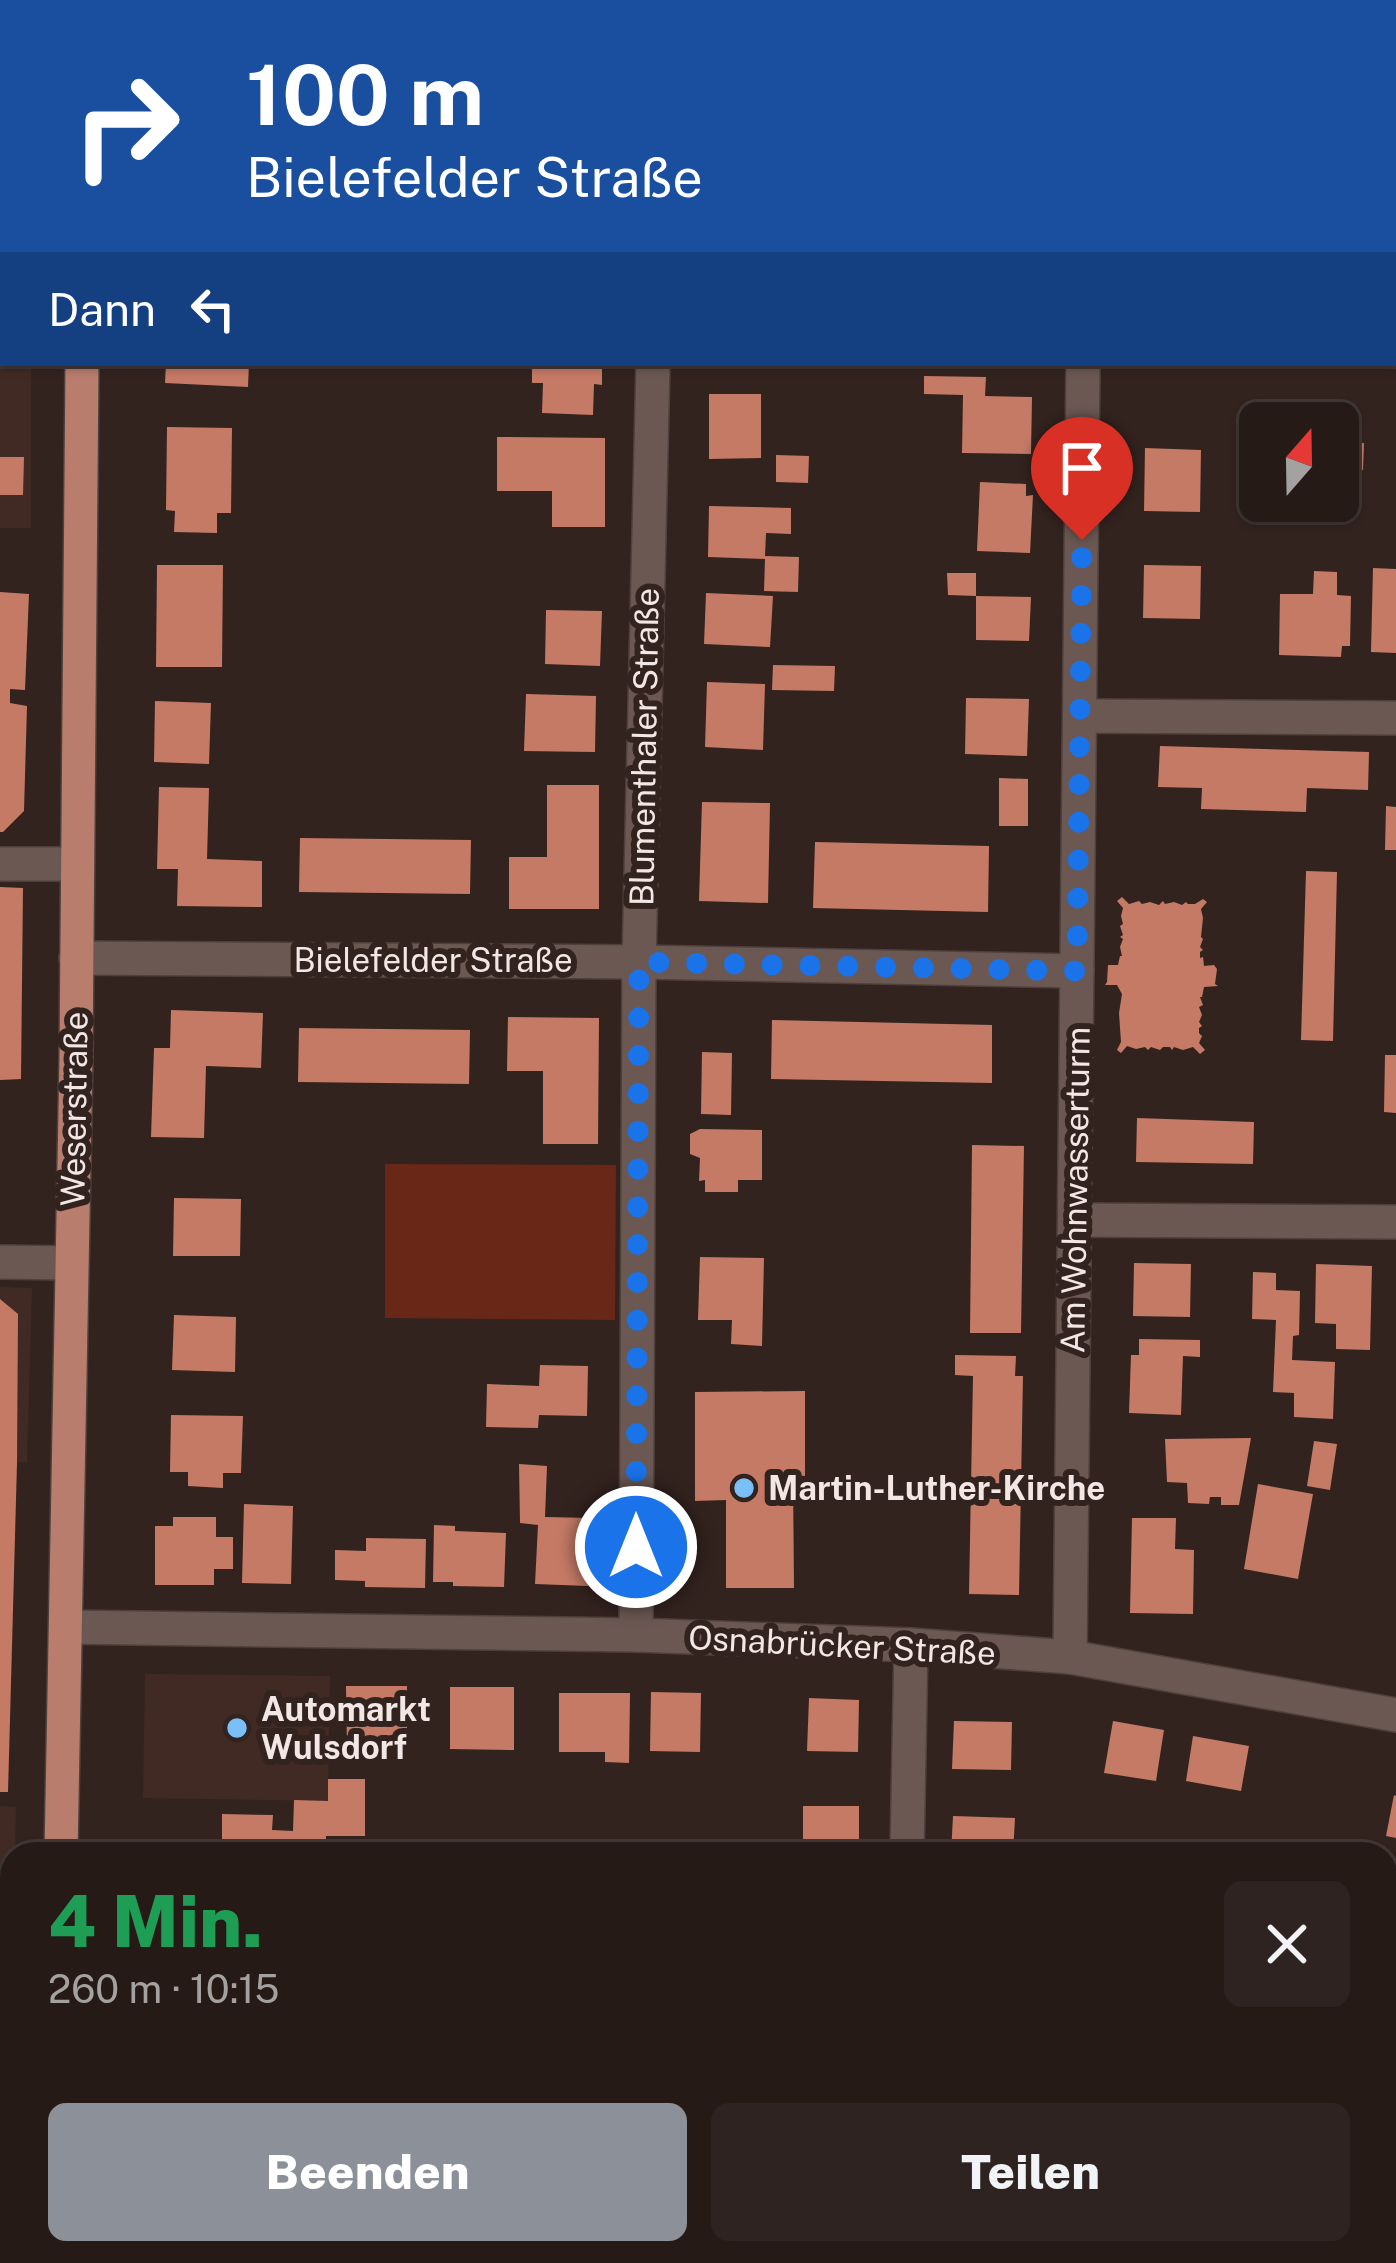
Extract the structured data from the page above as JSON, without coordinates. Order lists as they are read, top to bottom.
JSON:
{
  "streets": {
    "main road": ["Weserstraße"],
    "street": [
      "Blumenthaler Straße",
      "Bielefelder Straße",
      "Am Wohnwasserturm",
      "Osnabrücker Straße"
    ]
  },
  "crossings": [
    ["Blumenthaler Straße", "Bielefelder Straße"],
    ["Blumenthaler Straße", "Osnabrücker Straße"],
    ["Bielefelder Straße", "Weserstraße"],
    ["Bielefelder Straße", "Am Wohnwasserturm"],
    ["Weserstraße", "Osnabrücker Straße"],
    ["Am Wohnwasserturm", "Osnabrücker Straße"]
  ],
  "places": ["Martin-Luther-Kirche", "Automarkt Wulsdorf"],
  "north": "top",
  "page": {
    "turn": ["100 m", "Bielefelder Straße"],
    "then": "Dann",
    "heading": ["4 Min.", "260 m · 10:15"],
    "buttons": ["Beenden", "Teilen"]
  }
}
